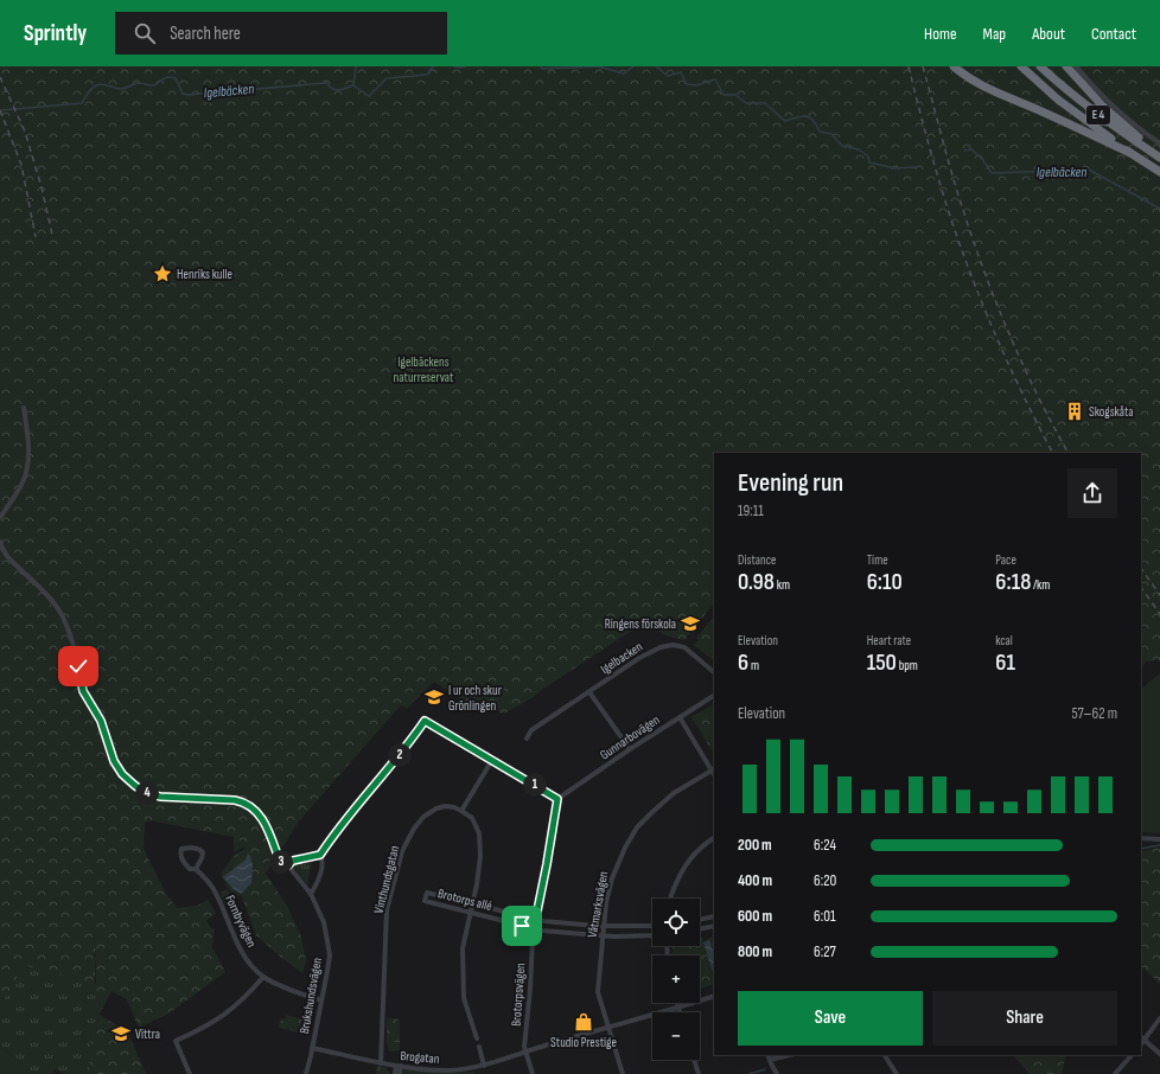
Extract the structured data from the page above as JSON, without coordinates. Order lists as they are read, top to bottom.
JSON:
{
  "streets": {
    "highway": ["E 4"],
    "street": [
      "Igelbacken",
      "Gunnarbovägen",
      "Vinthundsgatan",
      "Brotorps allé",
      "Våtmarksvägen",
      "Fornbyvägen",
      "Brotorpsvägen",
      "Brukshundsvägen",
      "Brogatan"
    ]
  },
  "crossings": [
    ["Gunnarbovägen", "Brotorpsvägen"],
    ["Vinthundsgatan", "Brogatan"],
    ["Brotorps allé", "Våtmarksvägen"],
    ["Brotorps allé", "Brotorpsvägen"],
    ["Våtmarksvägen", "Brogatan"],
    ["Fornbyvägen", "Brukshundsvägen"],
    ["Brotorpsvägen", "Brogatan"],
    ["Brukshundsvägen", "Brogatan"]
  ],
  "water": ["Igelbäcken"],
  "parks": ["Igelbäckens naturreservat"],
  "places": {
    "place": ["Henriks kulle"],
    "building": ["Skogskåta"],
    "school or university": ["Ringens förskola", "I ur och skur Grönlingen", "Vittra"],
    "shop": ["Studio Prestige"]
  },
  "page": {
    "header": "Sprintly",
    "search": "Search here",
    "nav": [
      "Home",
      "Map",
      "About",
      "Contact"
    ],
    "heading": ["Evening run", "19:11"],
    "stats": [
      ["Distance", "0.98 km"],
      ["Time", "6:10"],
      ["Pace", "6:18 /km"],
      ["Elevation", "6 m"],
      ["Heart rate", "150 bpm"],
      ["kcal", "61"]
    ],
    "chart": ["Elevation", "57–62 m"],
    "pins": [
      "2",
      "1",
      "4",
      "3"
    ],
    "list": [
      {
        "name": "200 m",
        "note": "6:24"
      },
      {
        "name": "400 m",
        "note": "6:20"
      },
      {
        "name": "600 m",
        "note": "6:01"
      },
      {
        "name": "800 m",
        "note": "6:27"
      }
    ],
    "map_buttons": ["+", "−"],
    "buttons": ["Save", "Share"]
  }
}
